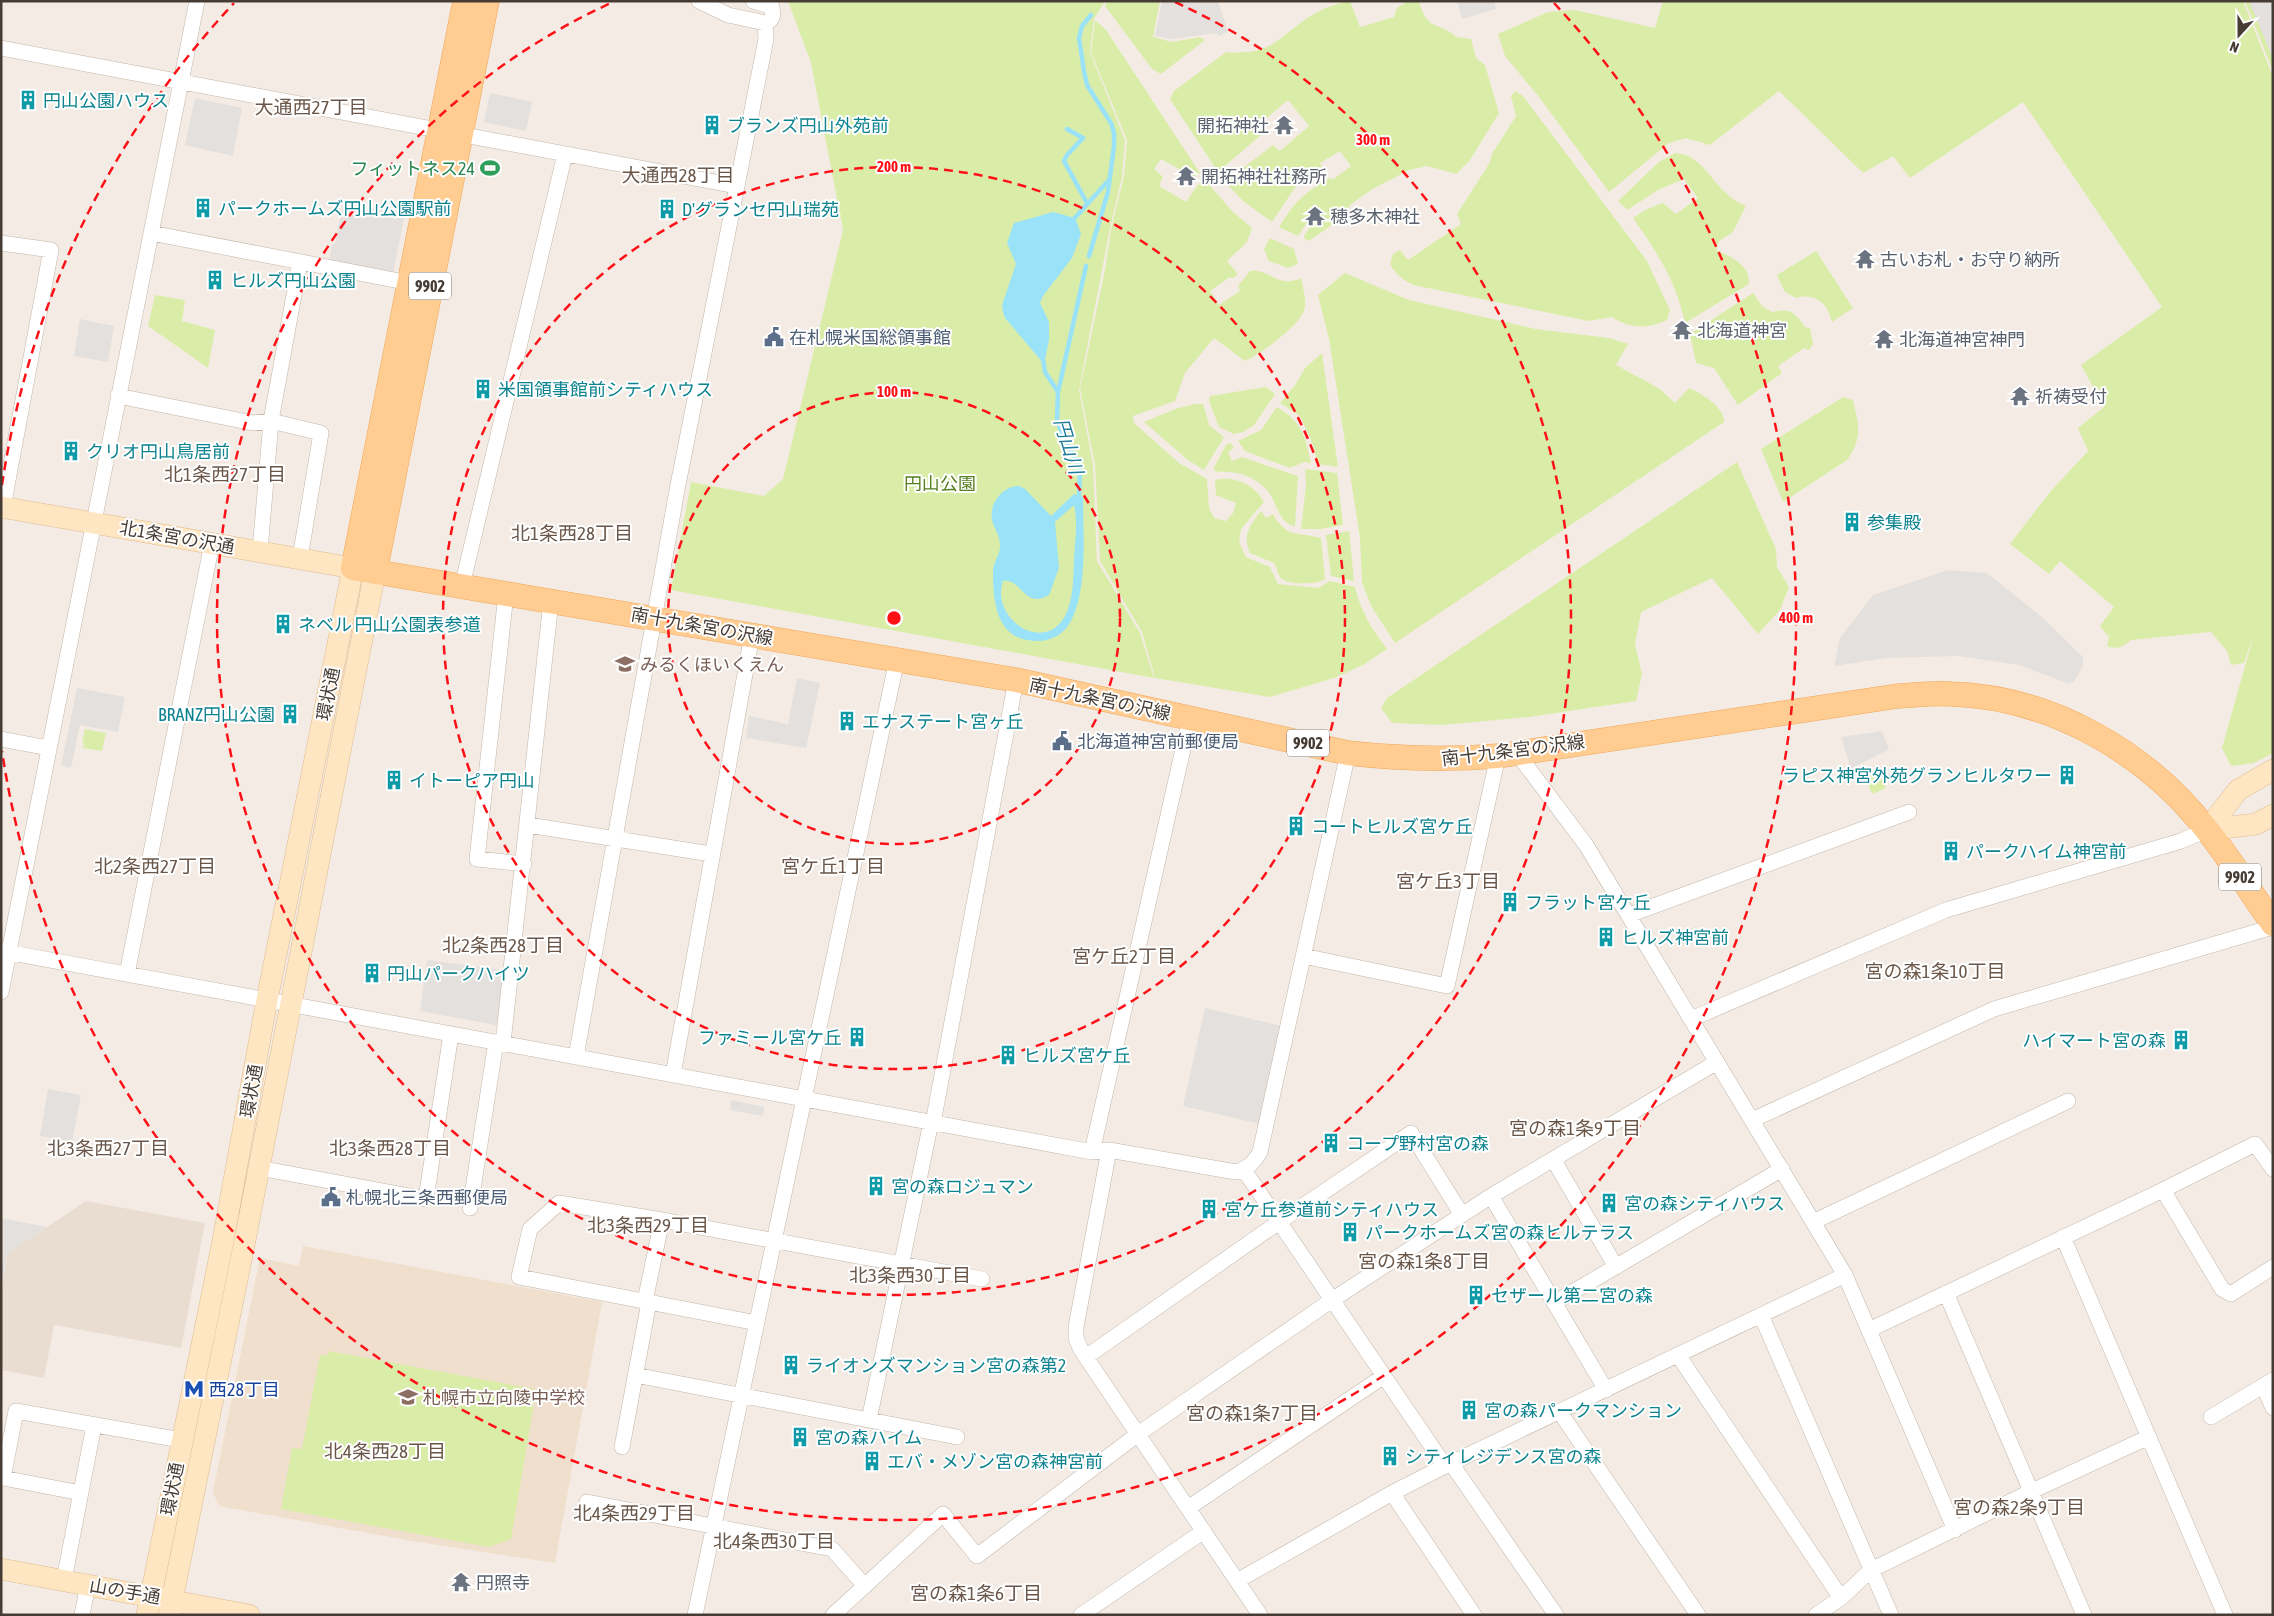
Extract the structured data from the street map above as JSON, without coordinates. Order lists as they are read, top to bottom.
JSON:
{
  "streets": {
    "main road": ["9902", "南十九条宮の沢線"],
    "street": ["北1条宮の沢通", "環状通", "山の手通"]
  },
  "crossings": [
    ["9902", "北1条宮の沢通"],
    ["9902", "南十九条宮の沢線"],
    ["9902", "環状通"],
    ["北1条宮の沢通", "南十九条宮の沢線"],
    ["北1条宮の沢通", "環状通"],
    ["南十九条宮の沢線", "環状通"],
    ["環状通", "山の手通"]
  ],
  "districts": [
    "大通西27丁目",
    "大通西28丁目",
    "北1条西27丁目",
    "北1条西28丁目",
    "北2条西27丁目",
    "宮ケ丘1丁目",
    "宮ケ丘3丁目",
    "北2条西28丁目",
    "宮ケ丘2丁目",
    "宮の森1条10丁目",
    "宮の森1条9丁目",
    "北3条西27丁目",
    "北3条西28丁目",
    "北3条西29丁目",
    "宮の森1条8丁目",
    "北3条西30丁目",
    "宮の森1条7丁目",
    "北4条西28丁目",
    "宮の森2条9丁目",
    "北4条西29丁目",
    "北4条西30丁目",
    "宮の森1条6丁目"
  ],
  "water": ["円山川"],
  "parks": ["円山公園"],
  "places": {
    "building": [
      "円山公園ハウス",
      "ブランズ円山外苑前",
      "パークホームズ円山公園駅前",
      "D'グランセ円山瑞苑",
      "ヒルズ円山公園",
      "米国領事館前シティハウス",
      "クリオ円山鳥居前",
      "参集殿",
      "ネベル 円山公園表参道",
      "BRANZ円山公園",
      "エナステート宮ヶ丘",
      "ラピス神宮外苑グランヒルタワー",
      "イトーピア円山",
      "コートヒルズ宮ケ丘",
      "パークハイム神宮前",
      "フラット宮ケ丘",
      "ヒルズ神宮前",
      "円山パークハイツ",
      "ファミール宮ケ丘",
      "ハイマート宮の森",
      "ヒルズ宮ケ丘",
      "コープ野村宮の森",
      "宮の森ロジュマン",
      "宮の森シティハウス",
      "宮ケ丘参道前シティハウス",
      "パークホームズ宮の森ヒルテラス",
      "セザール第二宮の森",
      "ライオンズマンション宮の森第2",
      "宮の森パークマンション",
      "宮の森ハイム",
      "シティレジデンス宮の森",
      "エバ・メゾン宮の森神宮前"
    ],
    "temple": [
      "開拓神社",
      "開拓神社社務所",
      "穂多木神社",
      "古いお札・お守り納所",
      "北海道神宮",
      "北海道神宮神門",
      "祈祷受付",
      "円照寺"
    ],
    "sports": ["フィットネス24"],
    "public building": ["在札幌米国総領事館", "北海道神宮前郵便局", "札幌北三条西郵便局"],
    "school or university": ["みるくほいくえん", "札幌市立向陵中学校"],
    "metro station": ["西28丁目"]
  },
  "north": "bottom",
  "rings": [
    "300 m",
    "200 m",
    "100 m",
    "400 m"
  ]
}
